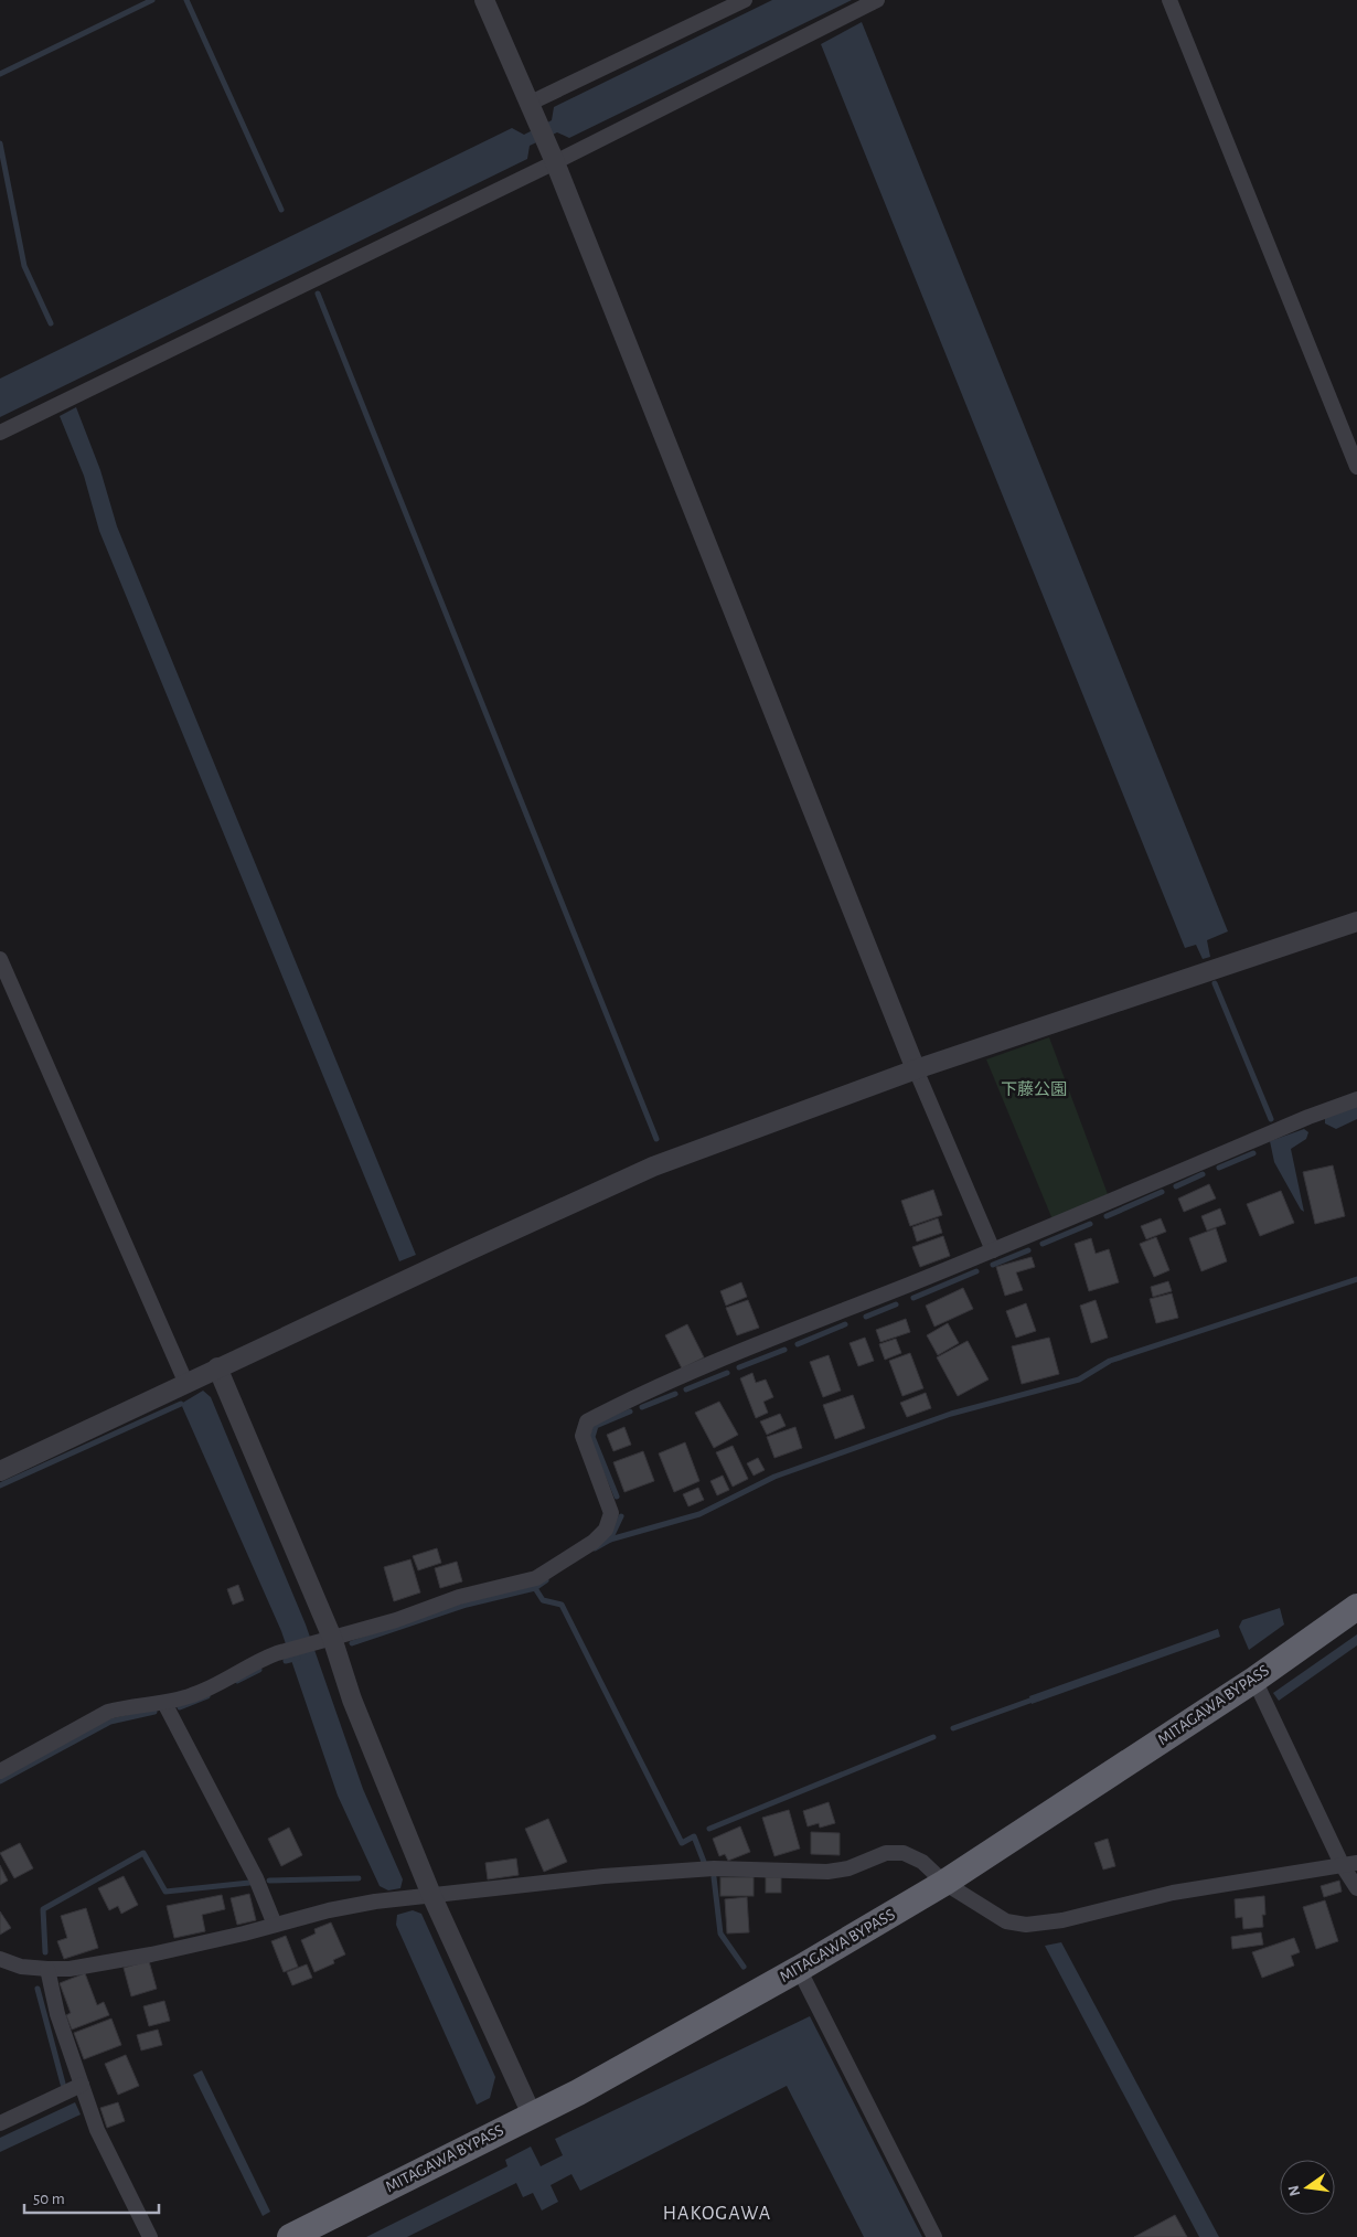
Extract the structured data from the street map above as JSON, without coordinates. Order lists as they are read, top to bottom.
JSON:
{
  "streets": {
    "highway": ["MITAGAWA BYPASS"]
  },
  "districts": ["HAKOGAWA"],
  "parks": ["下藤公園"],
  "scale_bar": "50 m",
  "north": "left"
}
